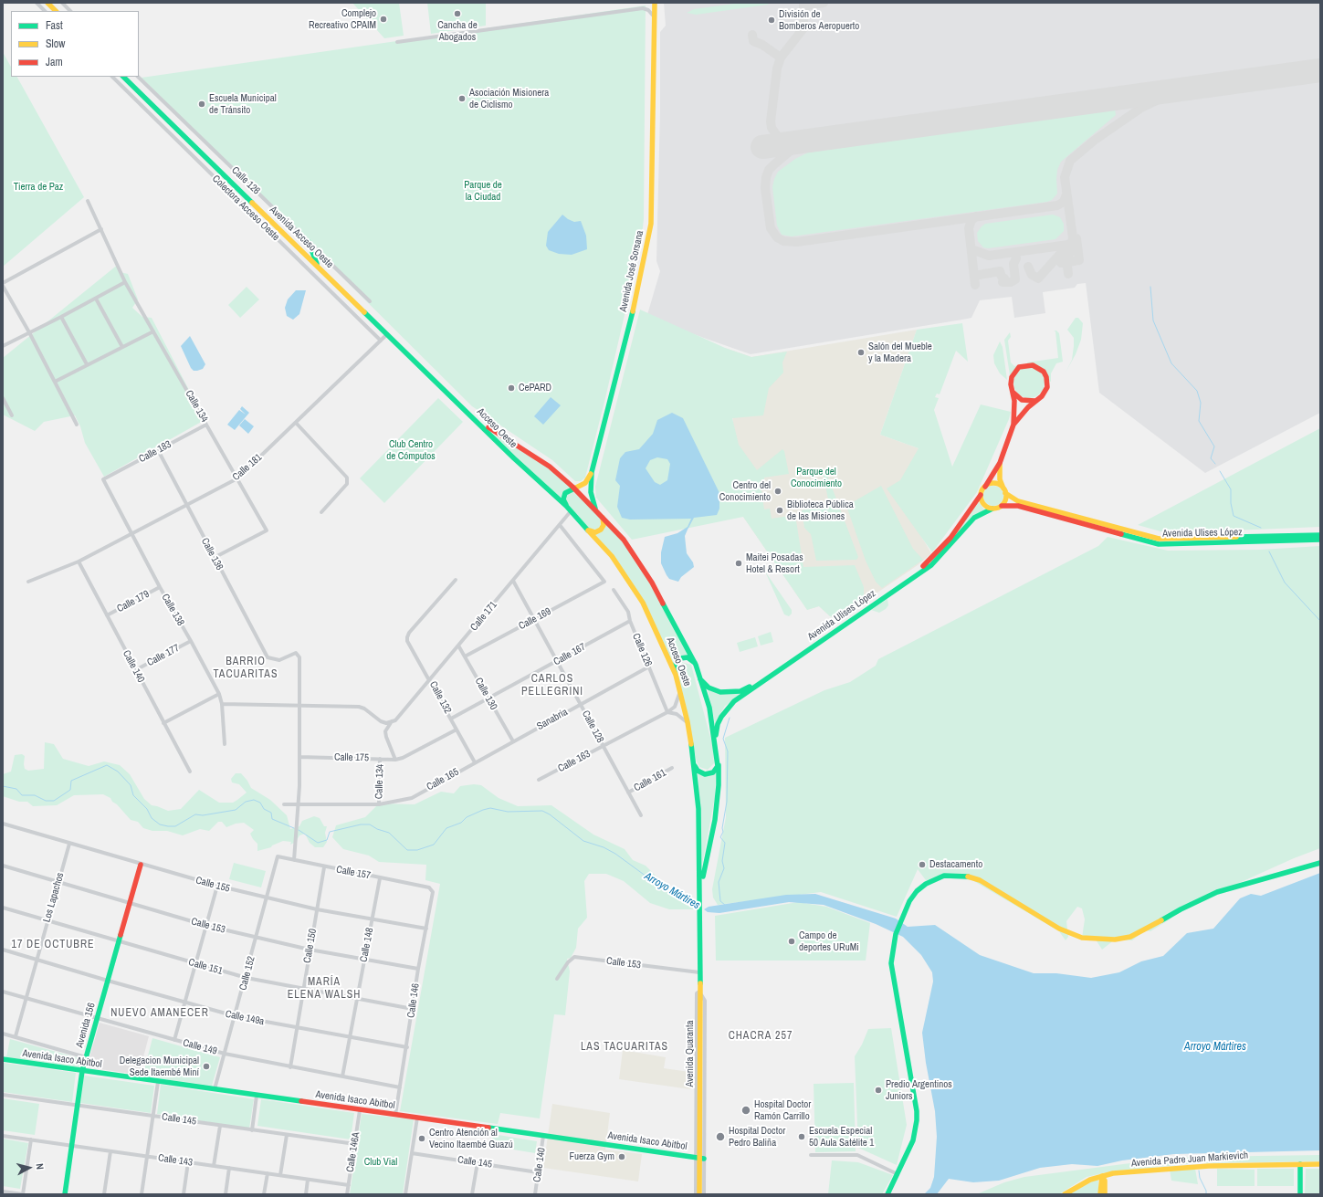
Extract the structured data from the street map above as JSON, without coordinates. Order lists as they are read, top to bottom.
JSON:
{
  "streets": {
    "main road": [
      "Avenida Acceso Oeste",
      "Avenida José Sorsana",
      "Acceso Oeste",
      "Avenida Ulises López",
      "Avenida 156",
      "Avenida Quaranta",
      "Avenida Isaco Abitbol",
      "Avenida Padre Juan Markievich"
    ],
    "street": [
      "Calle 126",
      "Colectora Acceso Oeste",
      "Calle 134",
      "Calle 183",
      "Calle 181",
      "Calle 136",
      "Calle 179",
      "Calle 138",
      "Calle 171",
      "Calle 169",
      "Calle 167",
      "Calle 177",
      "Calle 140",
      "Calle 130",
      "Calle 132",
      "Sanabria",
      "Calle 128",
      "Calle 175",
      "Calle 163",
      "Calle 165",
      "Calle 161",
      "Calle 157",
      "Calle 155",
      "Los Lapachos",
      "Calle 153",
      "Calle 148",
      "Calle 150",
      "Calle 151",
      "Calle 152",
      "Calle 146",
      "Calle 149a",
      "Calle 149",
      "Calle 145",
      "Calle 146A",
      "Calle 143"
    ]
  },
  "crossings": [
    ["Calle 126", "Calle 167"],
    ["Calle 126", "Sanabria"],
    ["Calle 126", "Calle 163"],
    ["Colectora Acceso Oeste", "Calle 181"],
    ["Avenida Acceso Oeste", "Acceso Oeste"],
    ["Avenida Acceso Oeste", "Calle 181"],
    ["Avenida José Sorsana", "Acceso Oeste"],
    ["Calle 134", "Calle 183"],
    ["Calle 134", "Calle 181"],
    ["Calle 134", "Calle 136"],
    ["Calle 134", "Calle 171"],
    ["Calle 134", "Calle 175"],
    ["Calle 134", "Calle 165"],
    ["Acceso Oeste", "Avenida Ulises López"],
    ["Acceso Oeste", "Calle 171"],
    ["Acceso Oeste", "Calle 163"],
    ["Calle 183", "Calle 136"],
    ["Calle 183", "Calle 138"],
    ["Calle 181", "Calle 136"],
    ["Calle 181", "Calle 138"],
    ["Calle 181", "Calle 140"],
    ["Calle 179", "Calle 138"],
    ["Calle 179", "Calle 140"],
    ["Calle 138", "Calle 177"],
    ["Calle 171", "Calle 169"],
    ["Calle 171", "Calle 130"],
    ["Calle 171", "Calle 132"],
    ["Calle 171", "Calle 128"],
    ["Calle 169", "Calle 130"],
    ["Calle 169", "Calle 128"],
    ["Calle 167", "Calle 130"],
    ["Calle 167", "Calle 132"],
    ["Calle 167", "Calle 128"],
    ["Calle 177", "Calle 140"],
    ["Calle 140", "Avenida Isaco Abitbol"],
    ["Calle 140", "Calle 145"],
    ["Calle 130", "Sanabria"],
    ["Calle 132", "Sanabria"],
    ["Calle 132", "Calle 175"],
    ["Calle 132", "Calle 165"],
    ["Sanabria", "Calle 128"],
    ["Sanabria", "Calle 165"],
    ["Calle 128", "Calle 163"],
    ["Calle 128", "Calle 161"],
    ["Calle 157", "Calle 148"],
    ["Calle 157", "Calle 150"],
    ["Calle 157", "Calle 152"],
    ["Calle 157", "Calle 146"],
    ["Calle 155", "Los Lapachos"],
    ["Calle 155", "Calle 148"],
    ["Calle 155", "Calle 150"],
    ["Calle 155", "Calle 152"],
    ["Calle 155", "Calle 146"],
    ["Calle 155", "Avenida 156"],
    ["Los Lapachos", "Calle 153"],
    ["Los Lapachos", "Calle 151"],
    ["Los Lapachos", "Calle 149a"],
    ["Los Lapachos", "Calle 149"],
    ["Calle 153", "Calle 148"],
    ["Calle 153", "Calle 150"],
    ["Calle 153", "Calle 152"],
    ["Calle 153", "Calle 146"],
    ["Calle 153", "Avenida 156"],
    ["Calle 153", "Avenida Quaranta"],
    ["Calle 148", "Calle 151"],
    ["Calle 148", "Calle 149a"],
    ["Calle 148", "Calle 149"],
    ["Calle 150", "Calle 151"],
    ["Calle 150", "Calle 149a"],
    ["Calle 150", "Calle 149"],
    ["Calle 151", "Calle 152"],
    ["Calle 151", "Calle 146"],
    ["Calle 151", "Avenida 156"],
    ["Calle 152", "Calle 149a"],
    ["Calle 152", "Calle 149"],
    ["Calle 152", "Avenida Isaco Abitbol"],
    ["Calle 146", "Calle 149a"],
    ["Calle 146", "Calle 149"],
    ["Calle 146", "Avenida Isaco Abitbol"],
    ["Calle 149a", "Avenida 156"],
    ["Avenida 156", "Calle 149"],
    ["Avenida 156", "Avenida Isaco Abitbol"],
    ["Avenida 156", "Calle 145"],
    ["Avenida 156", "Calle 143"],
    ["Avenida Quaranta", "Avenida Isaco Abitbol"],
    ["Avenida Isaco Abitbol", "Calle 146A"],
    ["Calle 145", "Calle 146A"],
    ["Calle 146A", "Calle 143"]
  ],
  "districts": [
    "BARRIO TACUARITAS",
    "CARLOS PELLEGRINI",
    "17 DE OCTUBRE",
    "MARÍA ELENA WALSH",
    "NUEVO AMANECER",
    "CHACRA 257",
    "LAS TACUARITAS"
  ],
  "water": ["Arroyo Mártires"],
  "parks": [
    "Parque de la Ciudad",
    "Tierra de Paz",
    "Club Centro de Cómputos",
    "Parque del Conocimiento",
    "Club Vial"
  ],
  "places": [
    "Cancha de Abogados",
    "Complejo Recreativo CPAIM",
    "División de Bomberos Aeropuerto",
    "Asociación Misionera de Ciclismo",
    "Escuela Municipal de Tránsito",
    "Salón del Mueble y la Madera",
    "CePARD",
    "Centro del Conocimiento",
    "Biblioteca Pública de las Misiones",
    "Maitei Posadas Hotel & Resort",
    "Destacamento",
    "Campo de deportes URuMi",
    "Delegacion Municipal Sede Itaembé Miní",
    "Predio Argentinos Juniors",
    "Hospital Doctor Ramón Carrillo",
    "Hospital Doctor Pedro Baliña",
    "Escuela Especial 50 Aula Satélite 1",
    "Centro Atención al Vecino Itaembé Guazú",
    "Fuerza Gym"
  ],
  "legend": ["Fast", "Slow", "Jam"],
  "north": "right"
}
